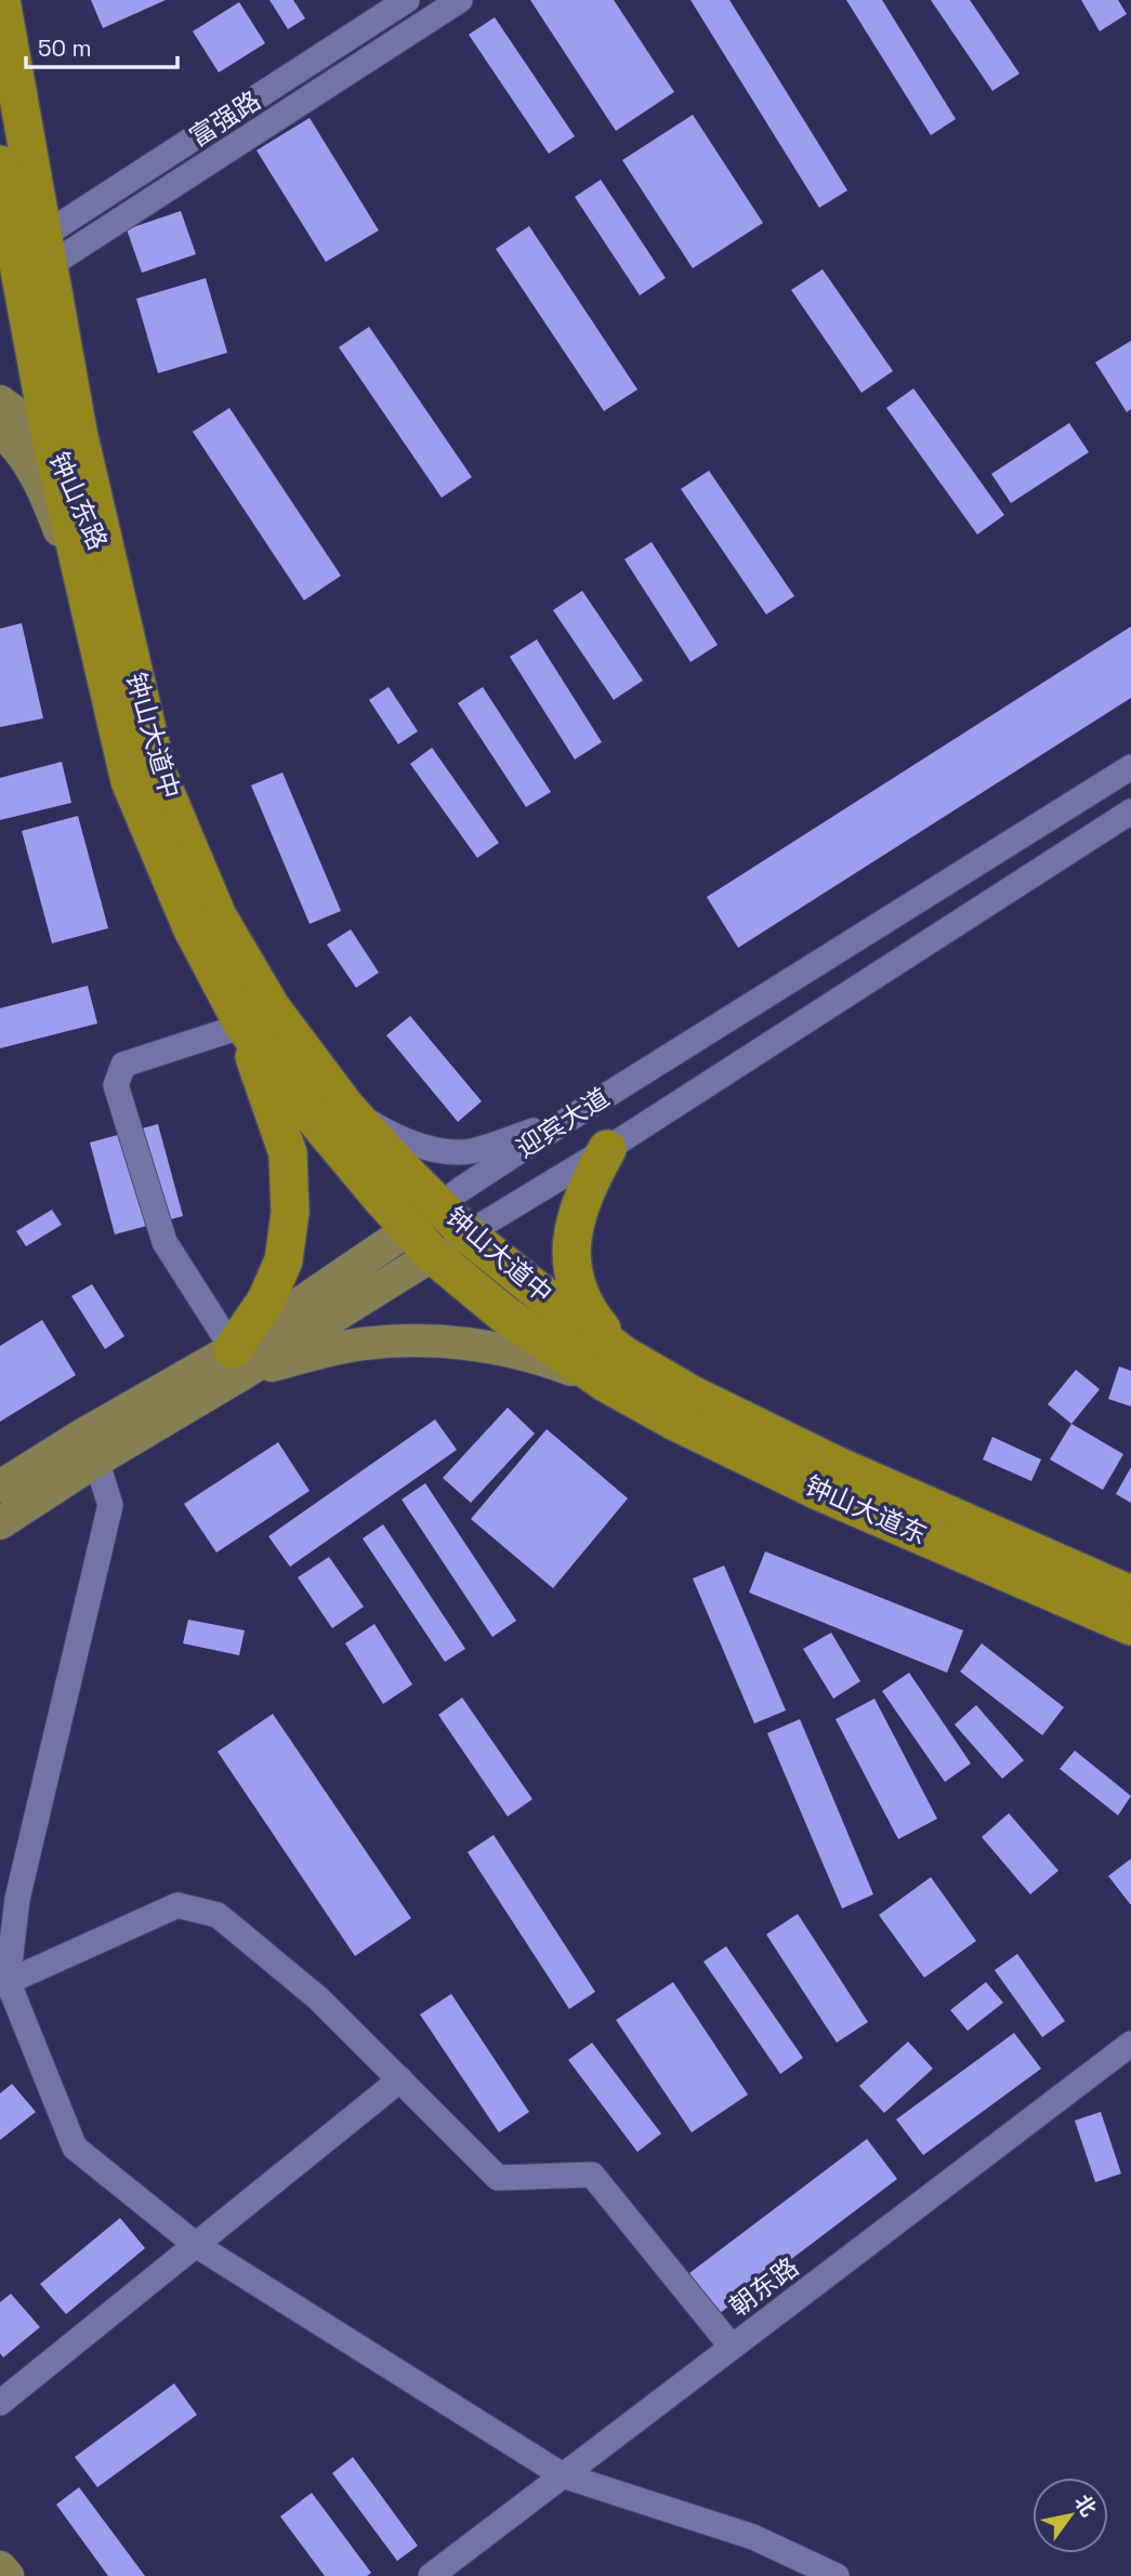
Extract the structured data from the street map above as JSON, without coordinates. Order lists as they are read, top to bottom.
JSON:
{
  "streets": {
    "highway": ["钟山大道中", "钟山大道东"],
    "main road": ["钟山东路", "迎宾大道"],
    "street": ["富强路", "朝东路"]
  },
  "crossings": [
    ["富强路", "钟山大道中"],
    ["钟山东路", "钟山大道中"],
    ["钟山大道中", "迎宾大道"],
    ["钟山大道中", "钟山大道东"]
  ],
  "scale_bar": "50 m",
  "north": "top right"
}
